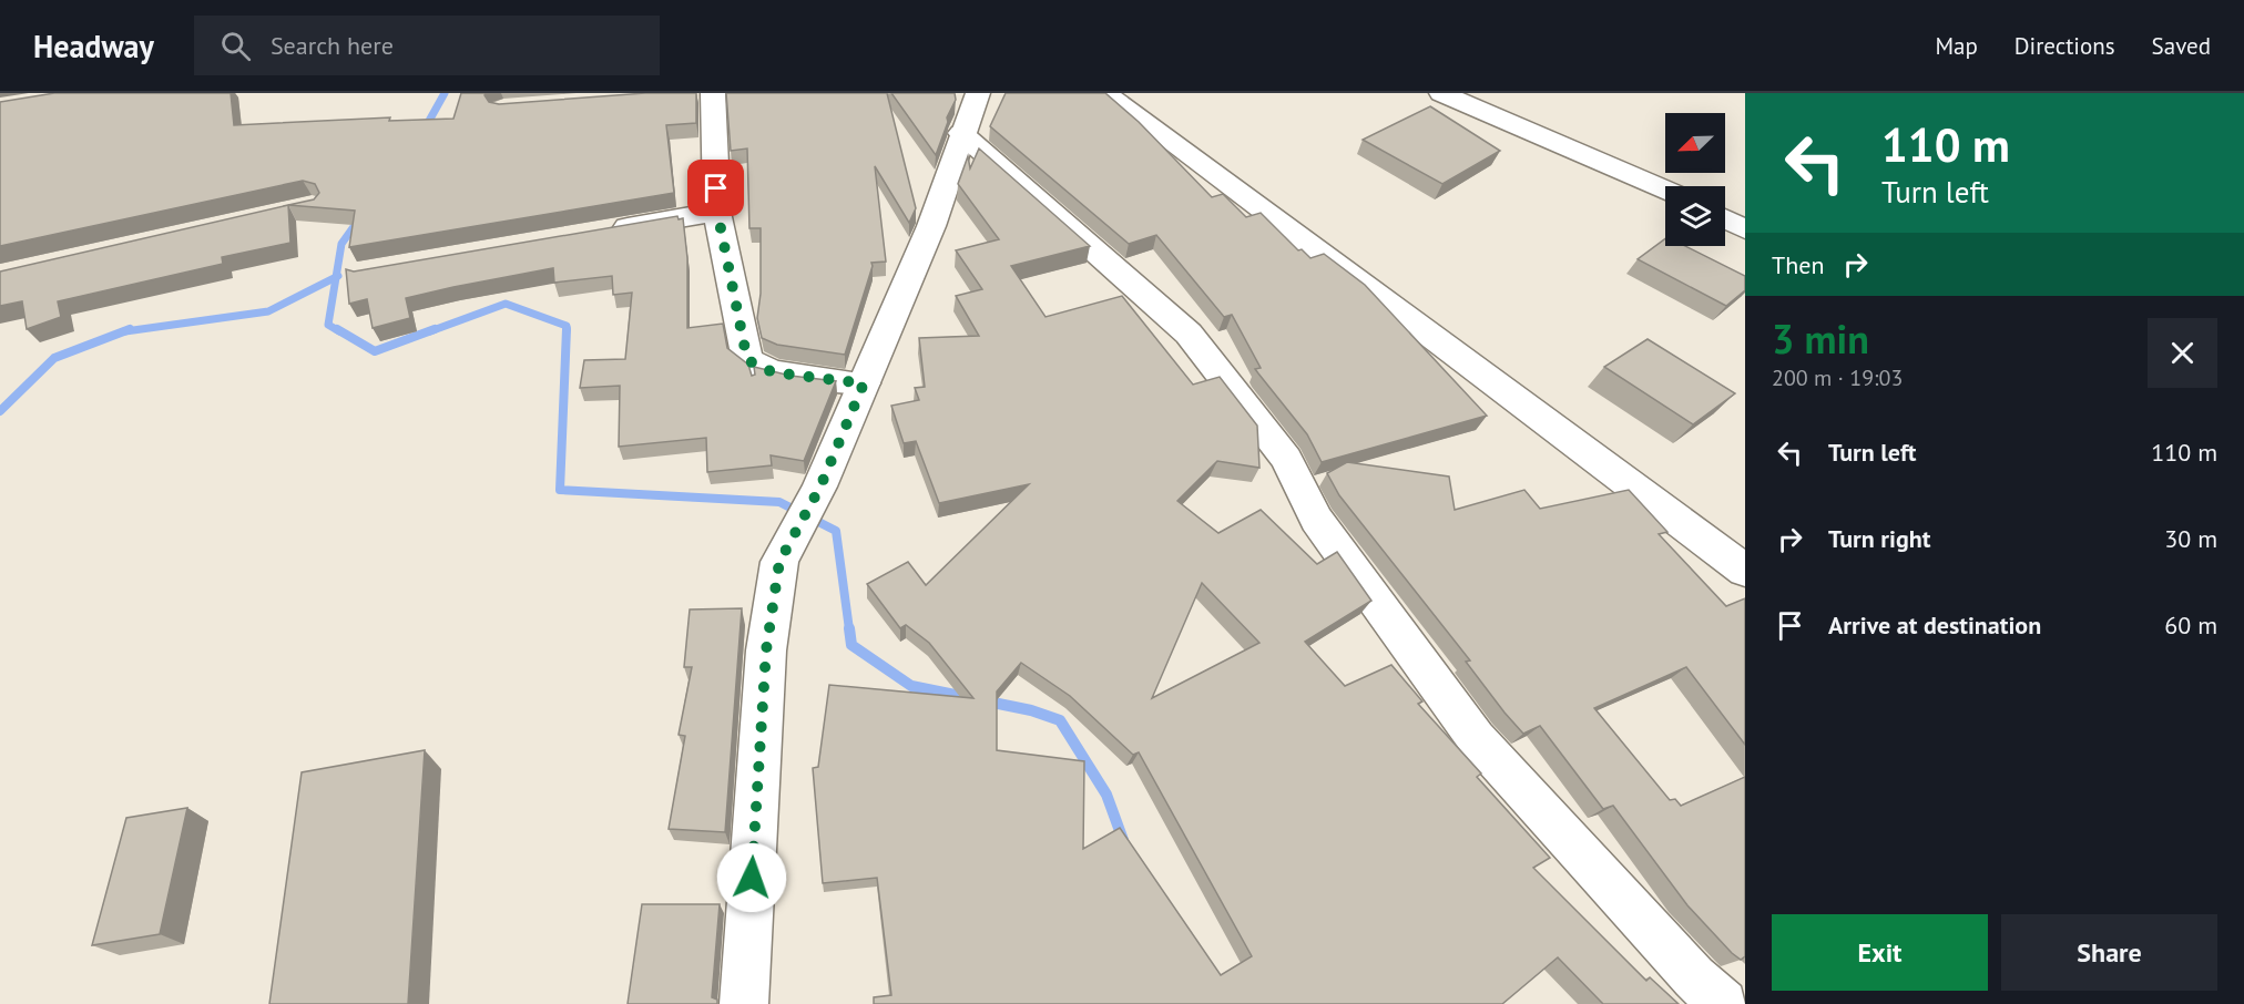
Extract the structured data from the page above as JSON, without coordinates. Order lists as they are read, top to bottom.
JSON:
{
  "north": "bottom left",
  "page": {
    "header": "Headway",
    "search": "Search here",
    "nav": ["Map", "Directions", "Saved"],
    "turn": ["110 m", "Turn left"],
    "then": "Then",
    "heading": ["3 min", "200 m · 19:03"],
    "list": [
      {
        "name": "Turn left",
        "value": "110 m"
      },
      {
        "name": "Turn right",
        "value": "30 m"
      },
      {
        "name": "Arrive at destination",
        "value": "60 m"
      }
    ],
    "buttons": ["Exit", "Share"]
  }
}
